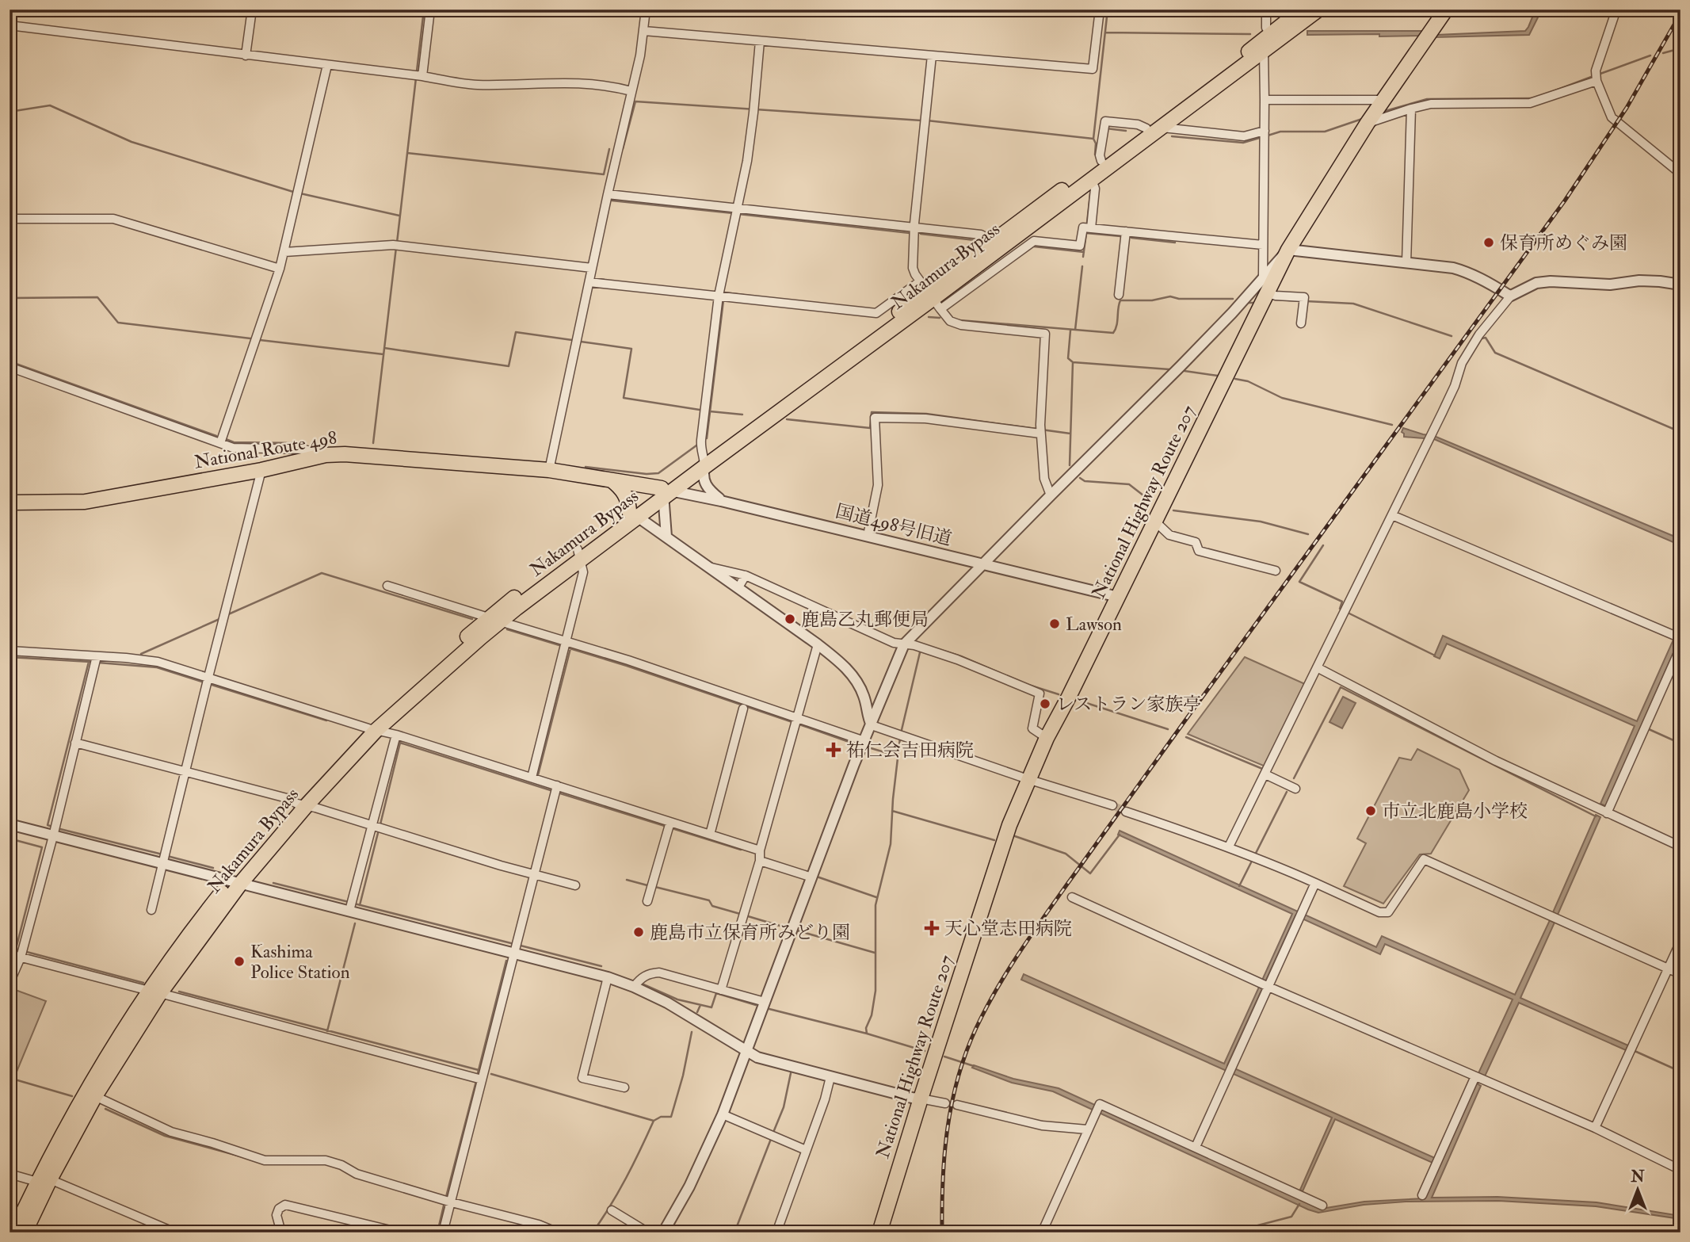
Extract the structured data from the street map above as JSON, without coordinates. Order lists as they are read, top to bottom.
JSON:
{
  "streets": {
    "highway": ["Nakamura Bypass", "National Route 498", "National Highway Route 207"],
    "street": ["国道498号旧道"]
  },
  "crossings": [
    ["Nakamura Bypass", "National Route 498"],
    ["Nakamura Bypass", "国道498号旧道"],
    ["National Route 498", "国道498号旧道"],
    ["National Highway Route 207", "国道498号旧道"]
  ],
  "places": {
    "other": [
      "保育所めぐみ園",
      "鹿島乙丸郵便局",
      "Lawson",
      "レストラン家族亭",
      "市立北鹿島小学校",
      "鹿島市立保育所みどり園",
      "Kashima Police Station"
    ],
    "health": ["祐仁会吉田病院", "天心堂志田病院"]
  },
  "north": "top"
}
